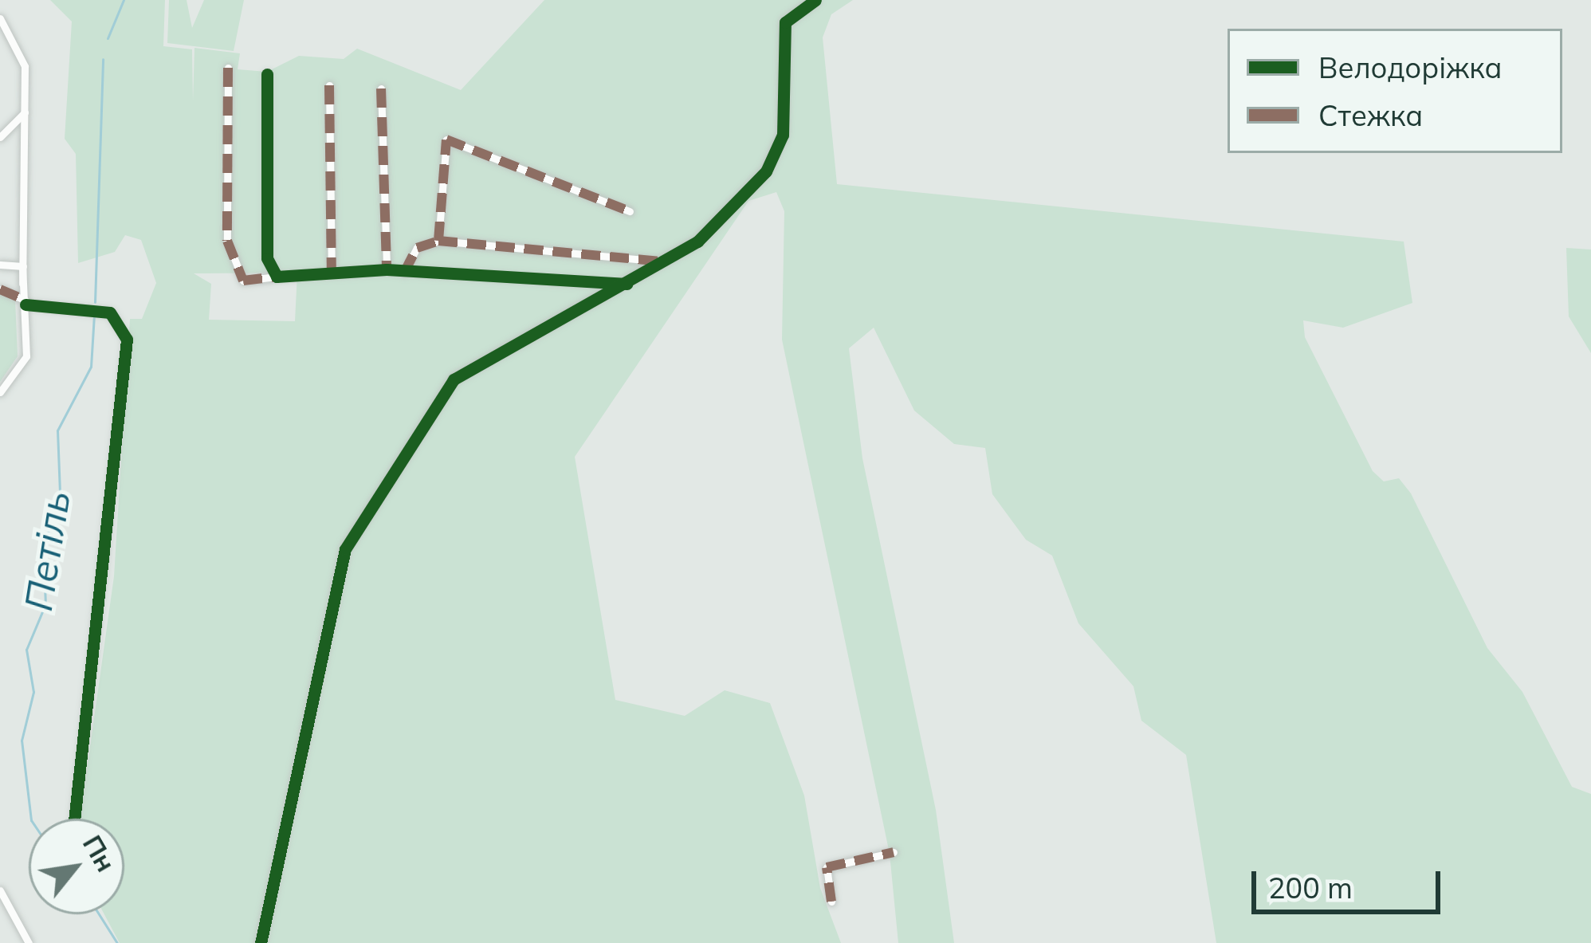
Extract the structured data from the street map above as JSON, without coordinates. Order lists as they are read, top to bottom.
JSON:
{
  "water": ["Петіль"],
  "legend": ["Велодоріжка", "Стежка"],
  "scale_bar": "200 m",
  "north": "top right"
}
